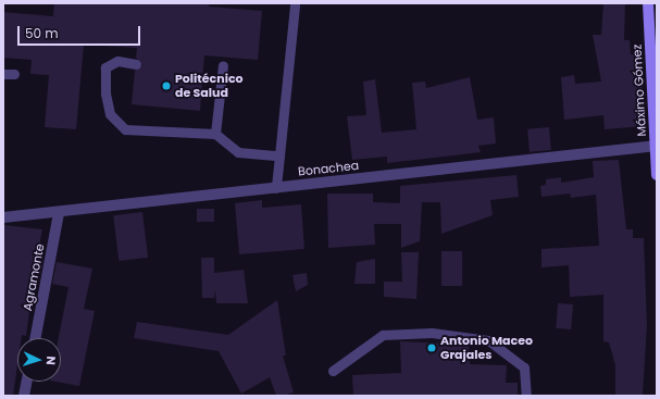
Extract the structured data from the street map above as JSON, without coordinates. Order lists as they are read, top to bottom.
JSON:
{
  "streets": {
    "street": ["Máximo Gómez", "Bonachea", "Agramonte"]
  },
  "crossings": [
    ["Máximo Gómez", "Bonachea"],
    ["Bonachea", "Agramonte"]
  ],
  "places": ["Politécnico de Salud", "Antonio Maceo Grajales"],
  "scale_bar": "50 m",
  "north": "right"
}
